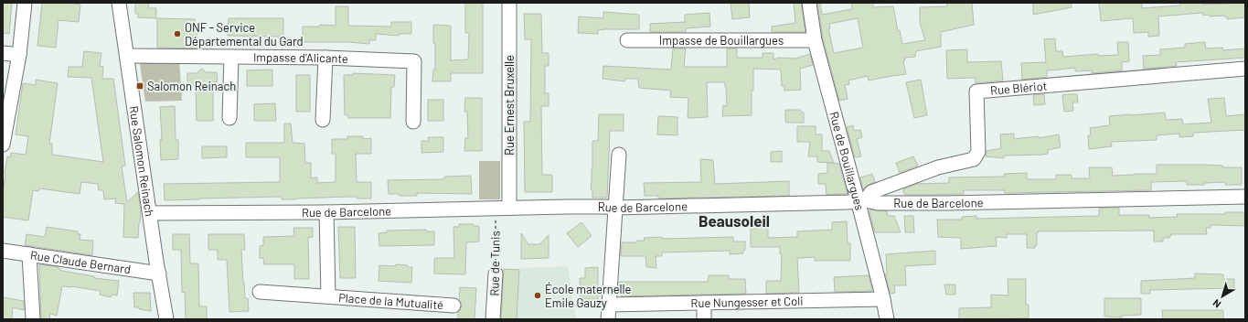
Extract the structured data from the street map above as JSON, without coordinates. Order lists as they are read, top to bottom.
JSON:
{
  "streets": {
    "street": [
      "Impasse de Bouillargues",
      "Impasse d'Alicante",
      "Rue Blériot",
      "Rue Ernest Bruxelle",
      "Rue Salomon Reinach",
      "Rue de Bouillargues",
      "Rue de Barcelone",
      "Rue Claude Bernard",
      "Rue de Tunis",
      "Place de la Mutualité",
      "Rue Nungesser et Coli"
    ]
  },
  "crossings": [
    ["Impasse de Bouillargues", "Rue de Bouillargues"],
    ["Impasse d'Alicante", "Rue Salomon Reinach"],
    ["Rue Blériot", "Rue de Bouillargues"],
    ["Rue Blériot", "Rue de Barcelone"],
    ["Rue Ernest Bruxelle", "Rue de Barcelone"],
    ["Rue Ernest Bruxelle", "Rue de Tunis"],
    ["Rue Salomon Reinach", "Rue de Barcelone"],
    ["Rue Salomon Reinach", "Rue Claude Bernard"],
    ["Rue de Bouillargues", "Rue de Barcelone"],
    ["Rue de Bouillargues", "Rue Nungesser et Coli"],
    ["Rue de Barcelone", "Rue de Tunis"],
    ["Rue de Barcelone", "Place de la Mutualité"]
  ],
  "districts": ["Beausoleil"],
  "places": {
    "other": ["ONF - Service Départemental du Gard", "École maternelle Emile Gauzy"],
    "transit": ["Salomon Reinach"]
  },
  "north": "bottom left"
}
